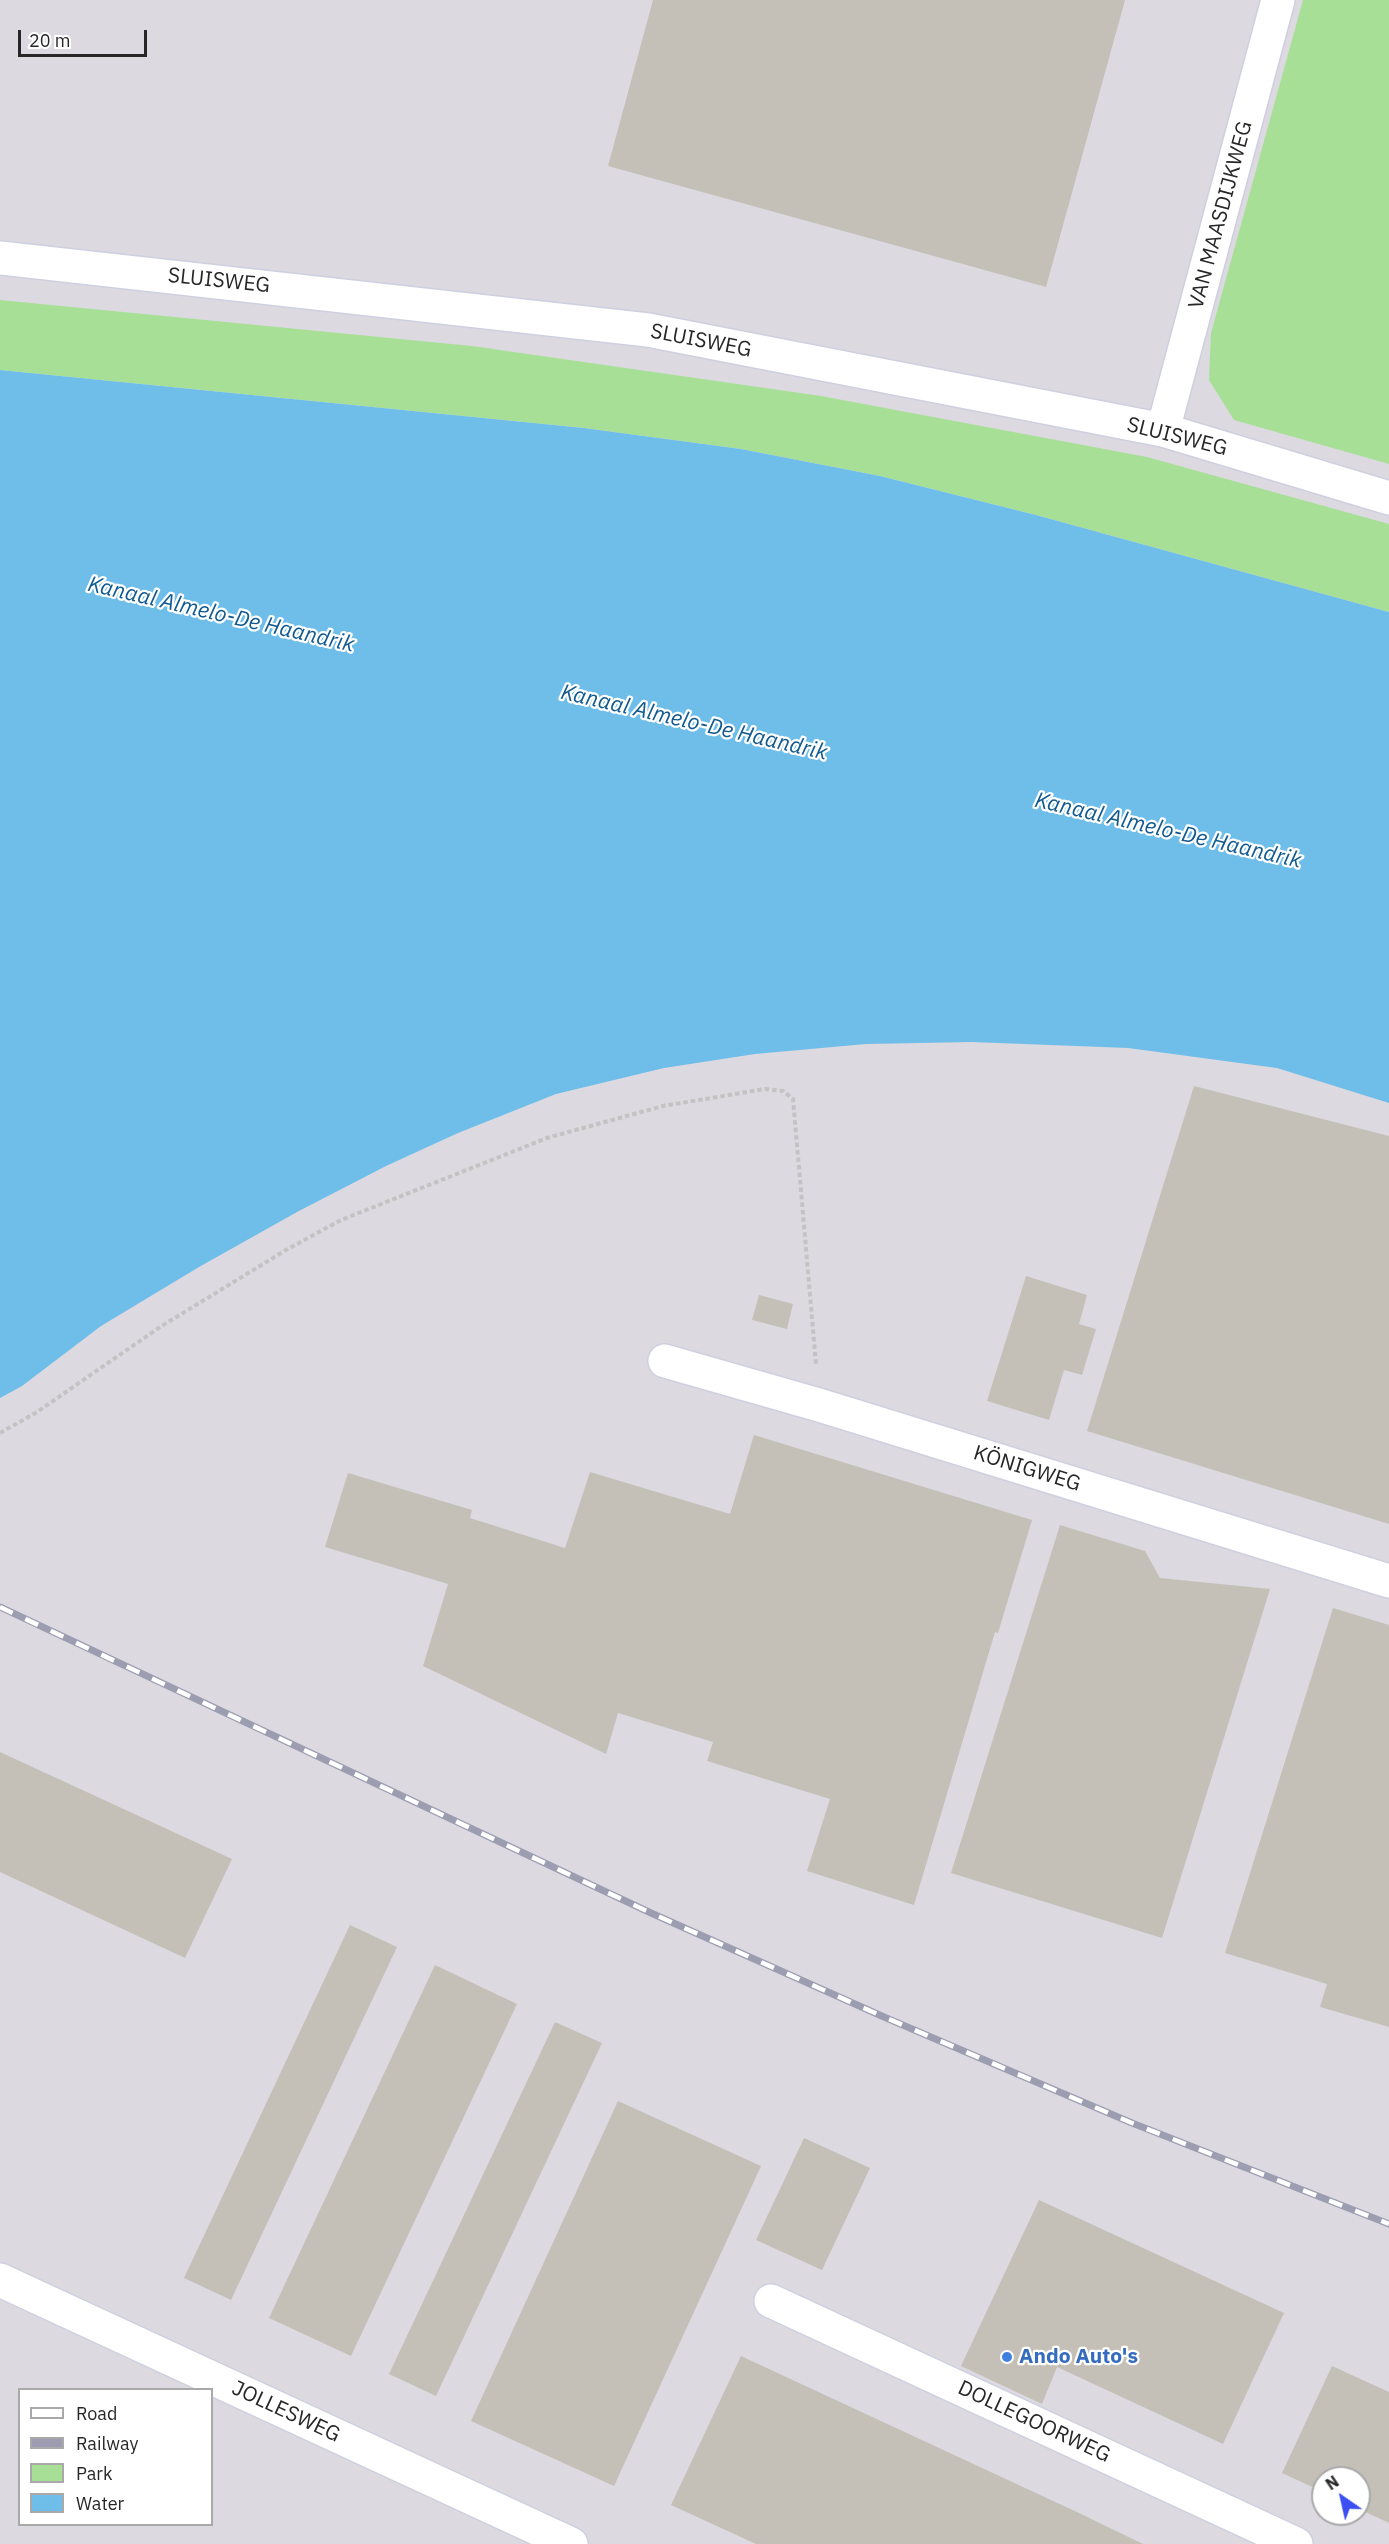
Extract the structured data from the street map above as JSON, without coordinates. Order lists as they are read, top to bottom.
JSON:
{
  "streets": {
    "street": [
      "VAN MAASDIJKWEG",
      "SLUISWEG",
      "KÖNIGWEG",
      "JOLLESWEG",
      "DOLLEGOORWEG"
    ]
  },
  "crossings": [
    ["VAN MAASDIJKWEG", "SLUISWEG"]
  ],
  "water": ["Kanaal Almelo-De Haandrik"],
  "places": ["Ando Auto's"],
  "legend": [
    "Road",
    "Railway",
    "Park",
    "Water"
  ],
  "scale_bar": "20 m",
  "north": "top left"
}
